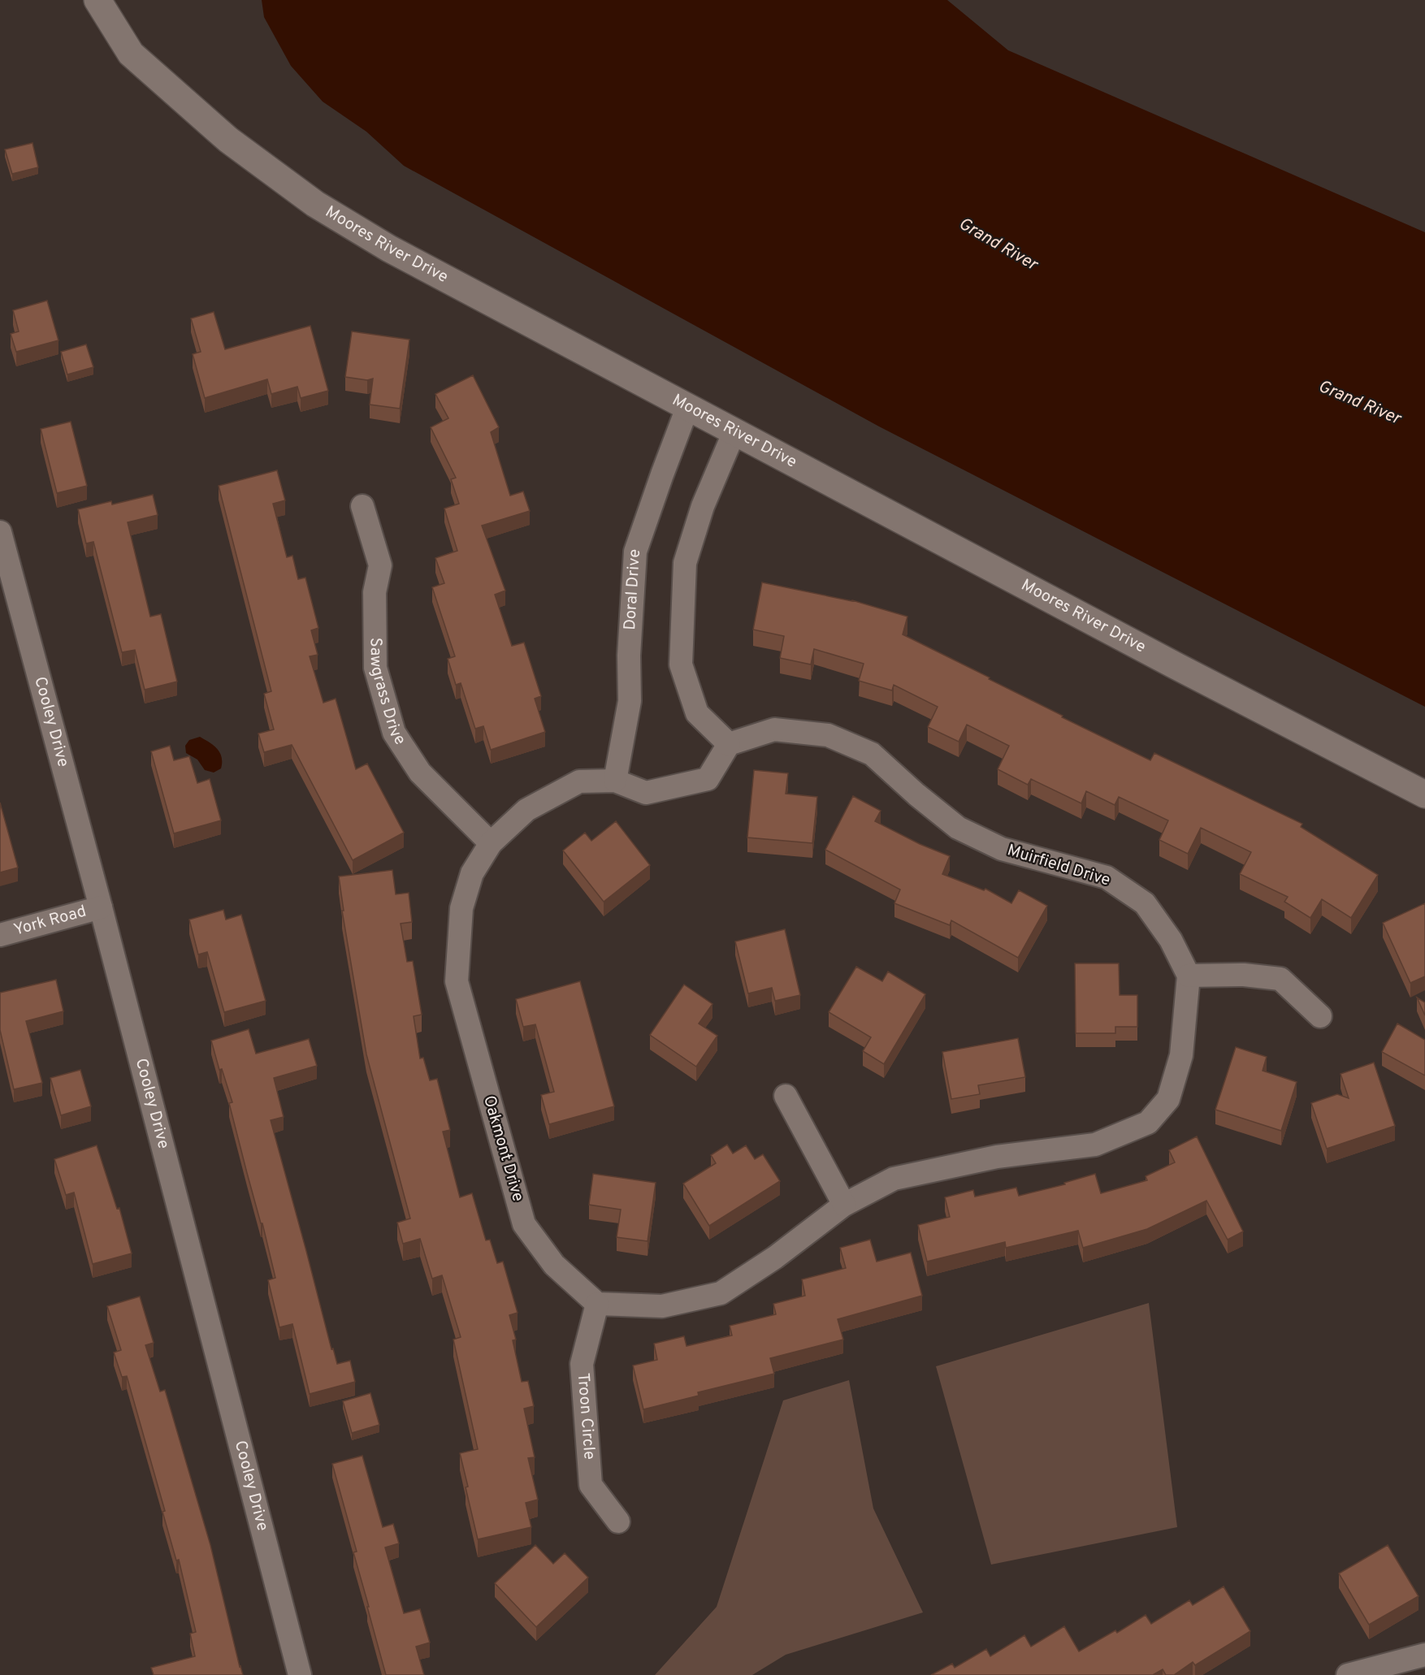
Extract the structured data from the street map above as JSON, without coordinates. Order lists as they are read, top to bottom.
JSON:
{
  "streets": {
    "street": [
      "Moores River Drive",
      "Doral Drive",
      "Sawgrass Drive",
      "Cooley Drive",
      "Muirfield Drive",
      "York Road",
      "Oakmont Drive",
      "Troon Circle"
    ]
  },
  "crossings": [
    ["Moores River Drive", "Doral Drive"],
    ["Doral Drive", "Oakmont Drive"],
    ["Sawgrass Drive", "Oakmont Drive"],
    ["Cooley Drive", "York Road"],
    ["Oakmont Drive", "Troon Circle"]
  ],
  "water": ["Grand River"]
}
